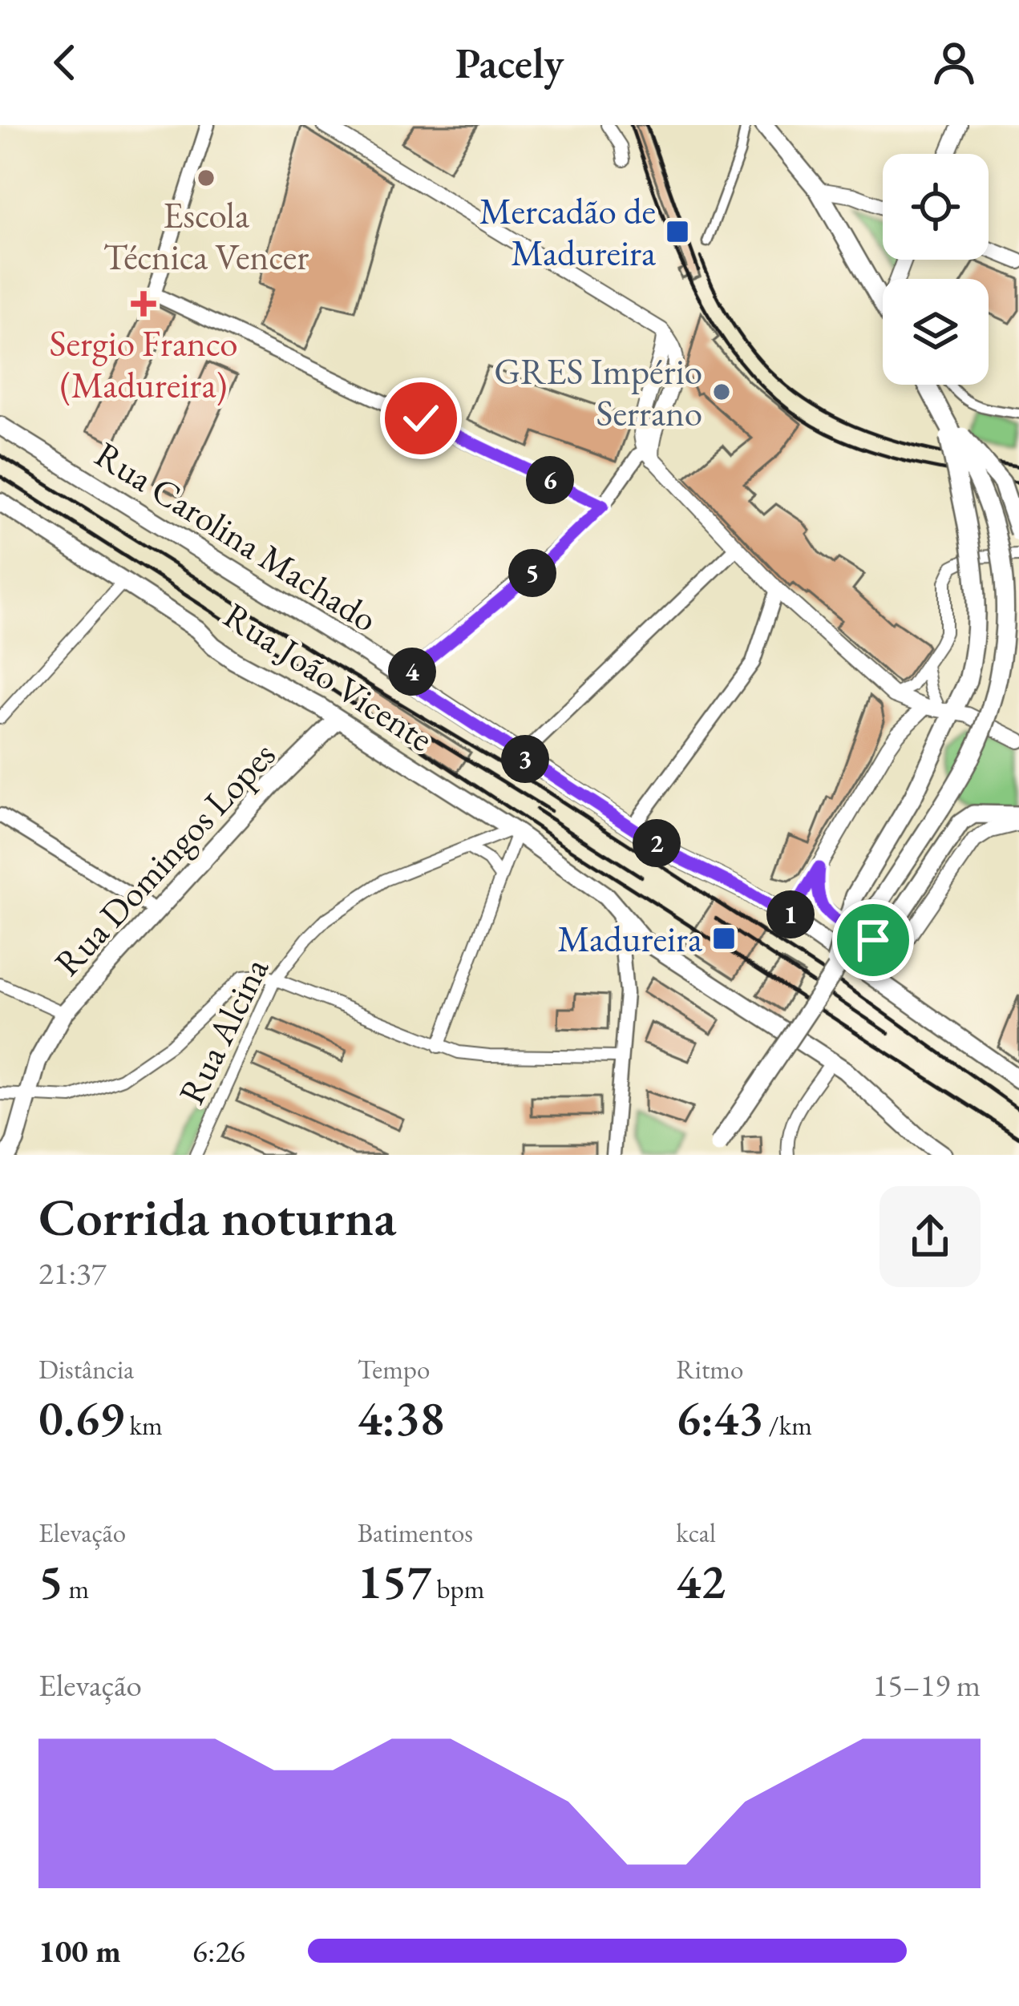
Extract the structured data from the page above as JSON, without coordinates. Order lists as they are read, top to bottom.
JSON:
{
  "streets": {
    "main road": ["Rua Carolina Machado", "Rua João Vicente", "Rua Domingos Lopes"],
    "street": ["Rua Alcina"]
  },
  "crossings": [
    ["Rua João Vicente", "Rua Domingos Lopes"],
    ["Rua João Vicente", "Rua Alcina"]
  ],
  "places": {
    "other": ["Escola Técnica Vencer", "GRES Império Serrano"],
    "transit": ["Mercadão de Madureira", "Madureira"],
    "health": ["Sergio Franco (Madureira)"]
  },
  "page": {
    "header": "Pacely",
    "pins": [
      "6",
      "5",
      "4",
      "3",
      "2",
      "1"
    ],
    "heading": ["Corrida noturna", "21:37"],
    "stats": [
      ["Distância", "0.69 km"],
      ["Tempo", "4:38"],
      ["Ritmo", "6:43 /km"],
      ["Elevação", "5 m"],
      ["Batimentos", "157 bpm"],
      ["kcal", "42"]
    ],
    "chart": ["Elevação", "15–19 m"],
    "list": [
      {
        "name": "100 m",
        "note": "6:26"
      }
    ]
  }
}
